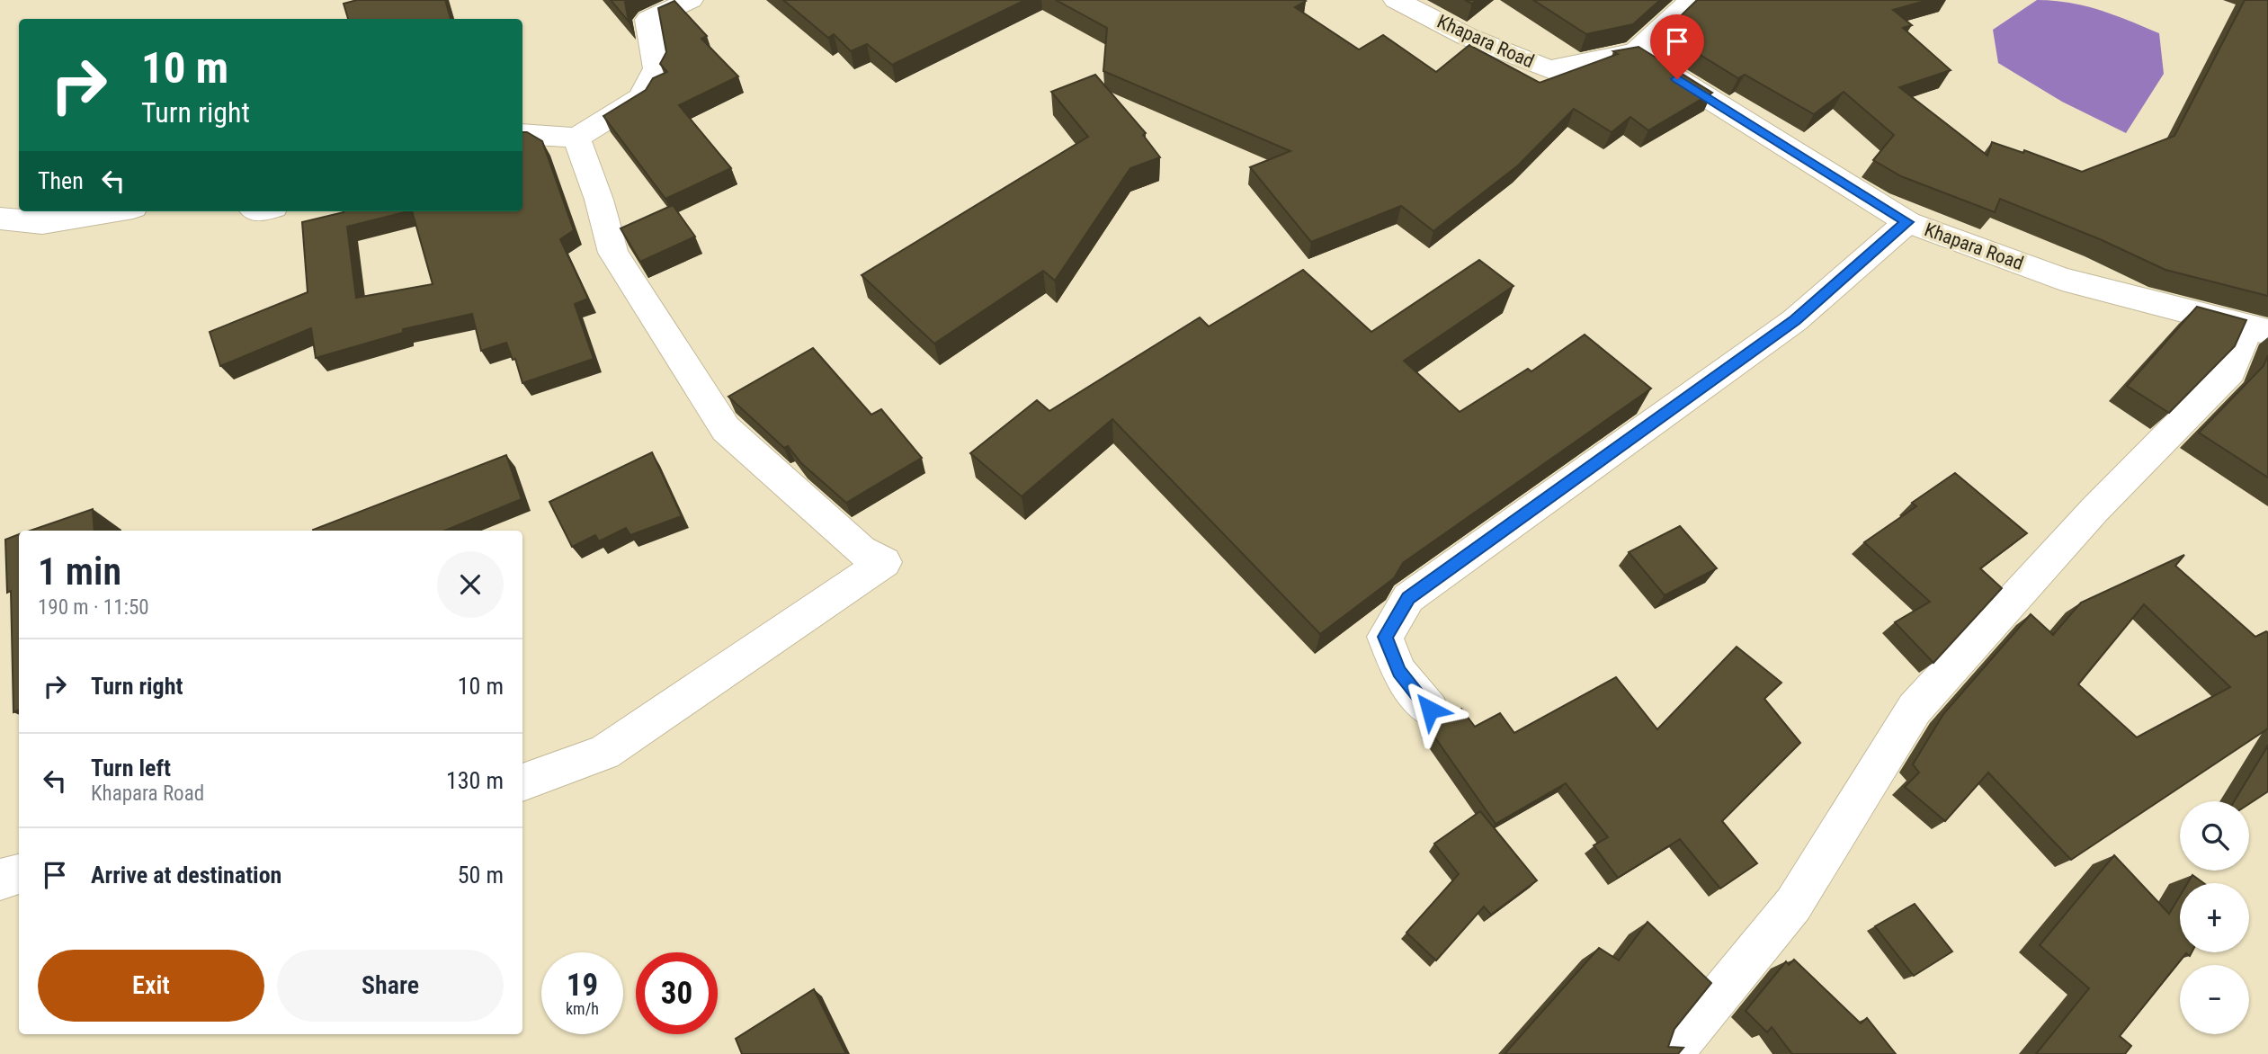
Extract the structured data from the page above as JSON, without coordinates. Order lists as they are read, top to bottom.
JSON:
{
  "streets": {
    "street": ["Khapara Road"]
  },
  "page": {
    "turn": ["10 m", "Turn right"],
    "then": "Then",
    "heading": ["1 min", "190 m · 11:50"],
    "list": [
      {
        "name": "Turn right",
        "value": "10 m"
      },
      {
        "name": "Turn left",
        "note": "Khapara Road",
        "value": "130 m"
      },
      {
        "name": "Arrive at destination",
        "value": "50 m"
      }
    ],
    "map_buttons": ["+", "−"],
    "buttons": ["Exit", "Share"],
    "speed": "19 km/h",
    "limit": "30"
  }
}
